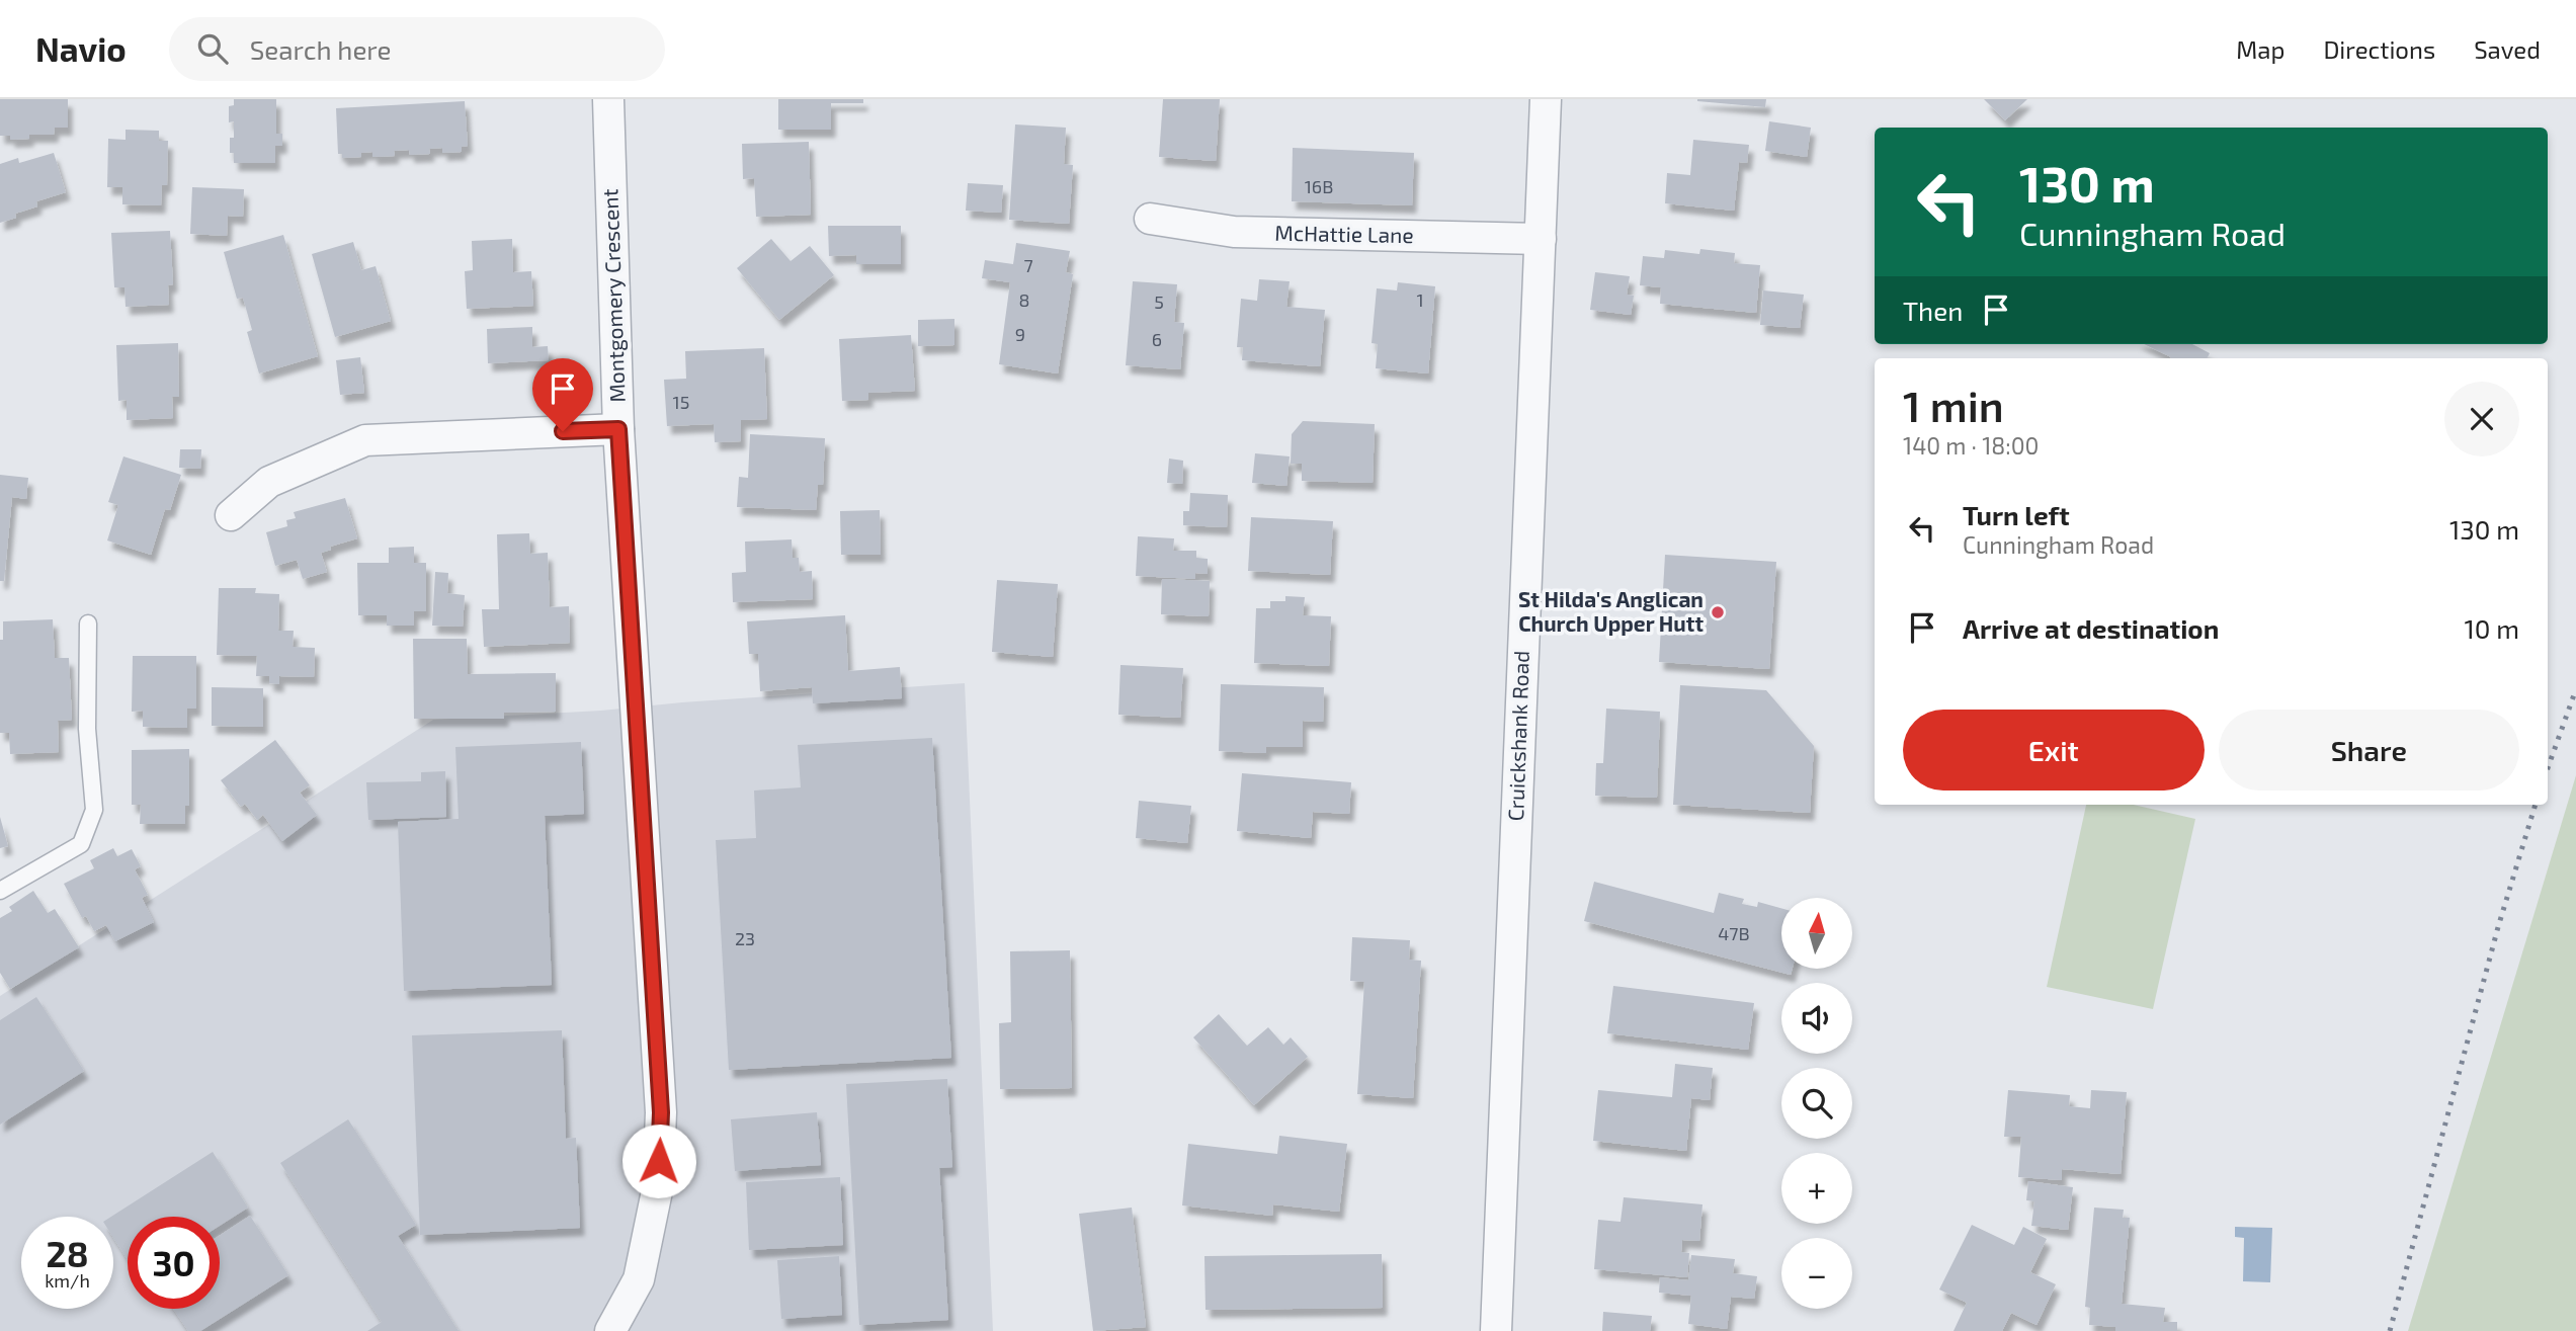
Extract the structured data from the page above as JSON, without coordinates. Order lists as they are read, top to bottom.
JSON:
{
  "streets": {
    "street": ["McHattie Lane", "Montgomery Crescent", "Cruickshank Road"]
  },
  "crossings": [
    ["McHattie Lane", "Cruickshank Road"]
  ],
  "places": ["St Hilda's Anglican Church Upper Hutt"],
  "house_numbers": [
    "16B",
    "7",
    "8",
    "1",
    "5",
    "9",
    "6",
    "15",
    "47B",
    "23"
  ],
  "north": "top",
  "page": {
    "header": "Navio",
    "search": "Search here",
    "nav": ["Map", "Directions", "Saved"],
    "turn": ["130 m", "Cunningham Road"],
    "then": "Then",
    "heading": ["1 min", "140 m · 18:00"],
    "list": [
      {
        "name": "Turn left",
        "note": "Cunningham Road",
        "value": "130 m"
      },
      {
        "name": "Arrive at destination",
        "value": "10 m"
      }
    ],
    "buttons": ["Exit", "Share"],
    "map_buttons": ["+", "−"],
    "speed": "28 km/h",
    "limit": "30"
  }
}
